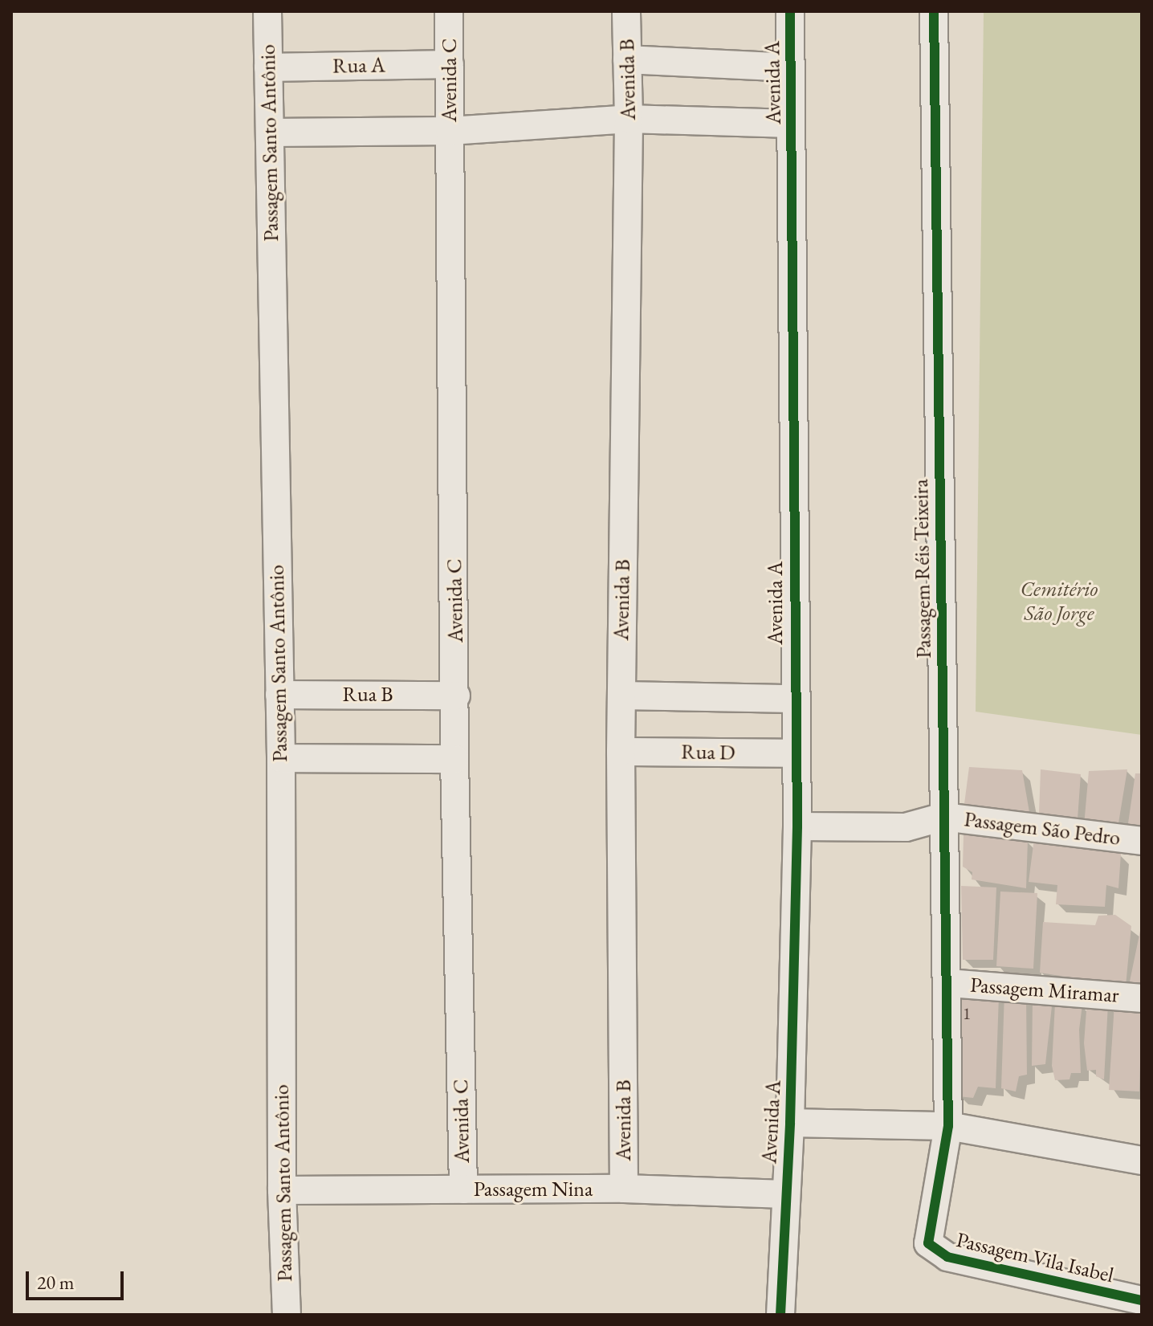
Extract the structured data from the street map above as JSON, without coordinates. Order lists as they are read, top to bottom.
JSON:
{
  "streets": {
    "street": [
      "Rua A",
      "Avenida B",
      "Avenida C",
      "Avenida A",
      "Passagem Santo Antônio",
      "Passagem Réis Teixeira",
      "Rua B",
      "Rua D",
      "Passagem São Pedro",
      "Passagem Miramar",
      "Passagem Nina",
      "Passagem Vila Isabel"
    ]
  },
  "crossings": [
    ["Rua A", "Avenida C"],
    ["Rua A", "Passagem Santo Antônio"],
    ["Avenida B", "Rua D"],
    ["Avenida B", "Passagem Nina"],
    ["Avenida C", "Rua B"],
    ["Avenida C", "Passagem Nina"],
    ["Avenida A", "Rua D"],
    ["Avenida A", "Passagem Nina"],
    ["Passagem Santo Antônio", "Rua B"],
    ["Passagem Santo Antônio", "Passagem Nina"],
    ["Passagem Réis Teixeira", "Passagem São Pedro"],
    ["Passagem Réis Teixeira", "Passagem Miramar"],
    ["Passagem Réis Teixeira", "Passagem Vila Isabel"]
  ],
  "parks": ["Cemitério São Jorge"],
  "house_numbers": ["1"],
  "scale_bar": "20 m"
}
